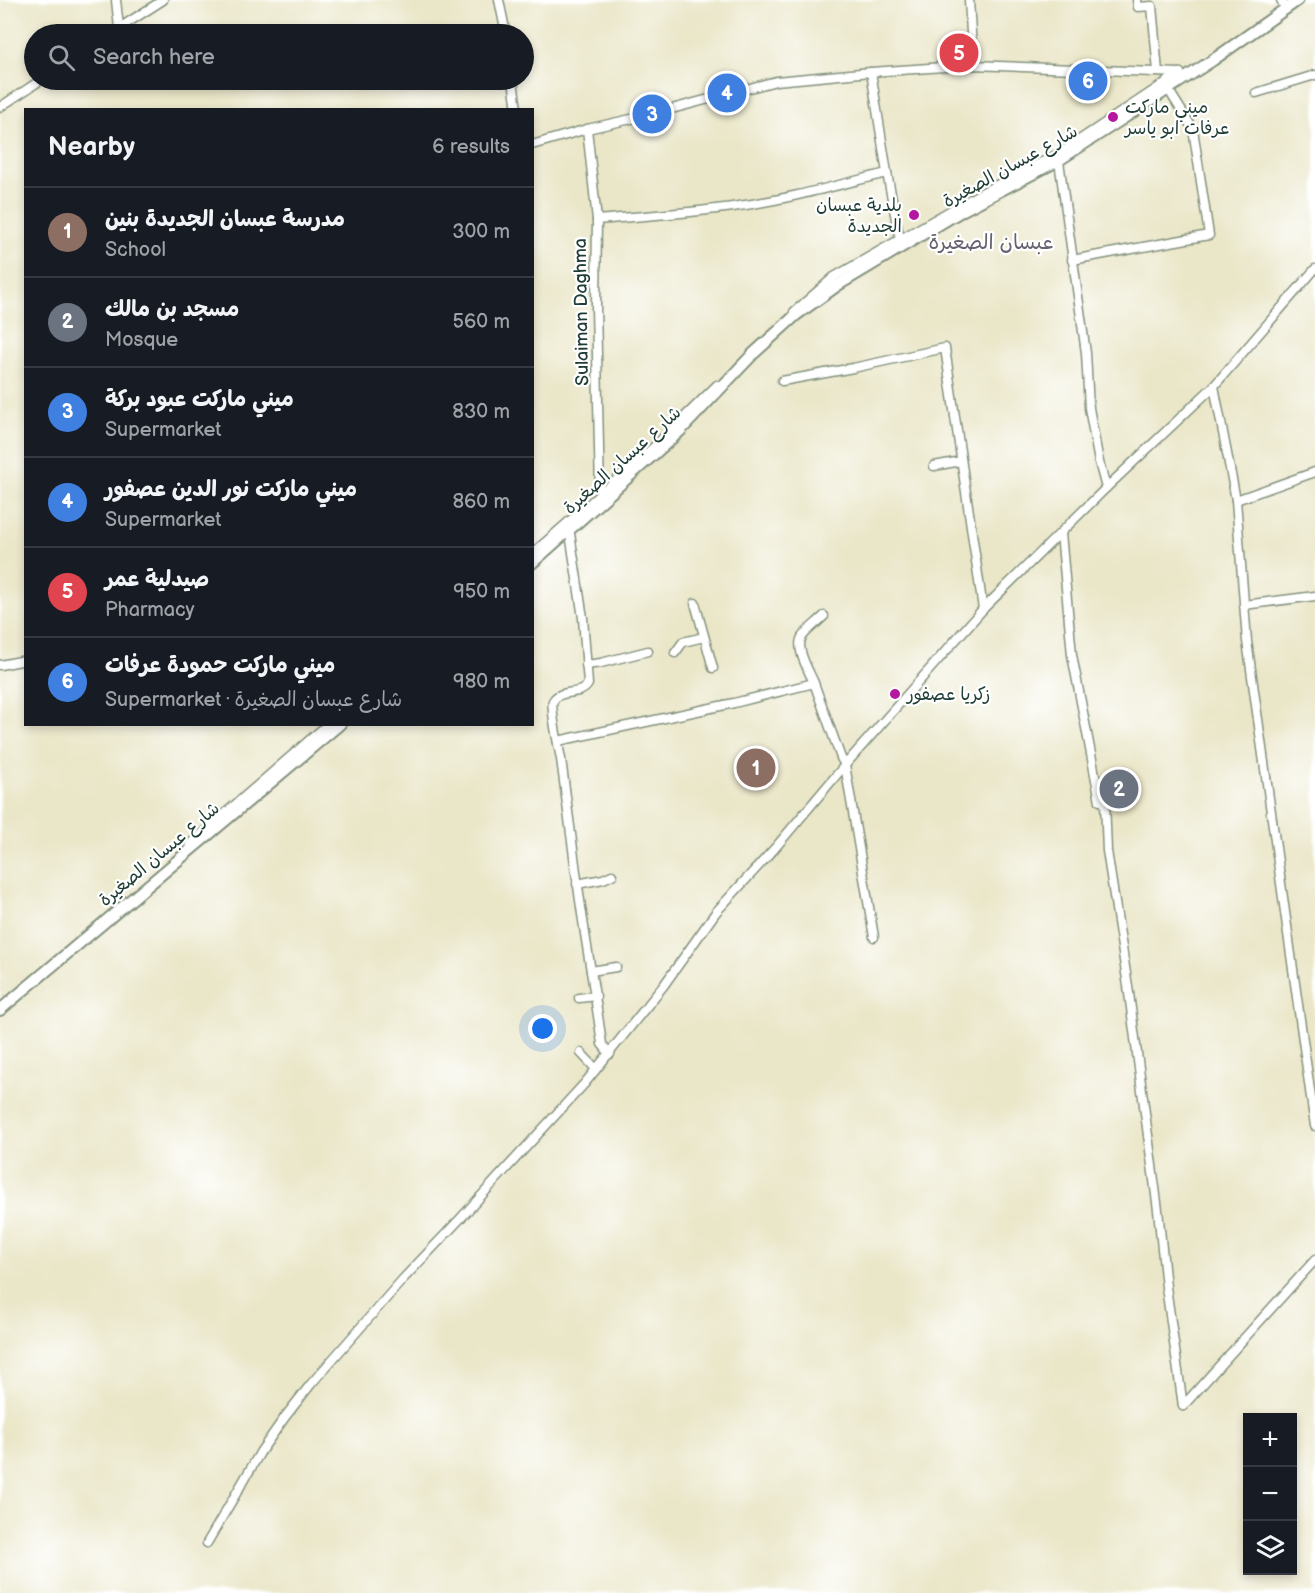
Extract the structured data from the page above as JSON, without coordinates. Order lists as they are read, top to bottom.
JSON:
{
  "streets": {
    "main road": ["شارع عبسان الصغيرة"],
    "street": ["Sulaiman Daghma"]
  },
  "crossings": [
    ["شارع عبسان الصغيرة", "Sulaiman Daghma"]
  ],
  "districts": ["عبسان الصغيرة"],
  "places": ["ميني ماركت عرفات ابو ياسر", "بلدية عبسان الجديدة", "زكريا عصفور"],
  "page": {
    "search": "Search here",
    "pins": [
      "5",
      "6",
      "4",
      "3",
      "1",
      "2"
    ],
    "heading": ["Nearby", "6 results"],
    "list": [
      {
        "mark": "1",
        "name": "مدرسة عبسان الجديدة بنين",
        "note": "School",
        "value": "300 m"
      },
      {
        "mark": "2",
        "name": "مسجد بن مالك",
        "note": "Mosque",
        "value": "560 m"
      },
      {
        "mark": "3",
        "name": "ميني ماركت عبود بركة",
        "note": "Supermarket",
        "value": "830 m"
      },
      {
        "mark": "4",
        "name": "ميني ماركت نور الدين عصفور",
        "note": "Supermarket",
        "value": "860 m"
      },
      {
        "mark": "5",
        "name": "صيدلية عمر",
        "note": "Pharmacy",
        "value": "950 m"
      },
      {
        "mark": "6",
        "name": "ميني ماركت حمودة عرفات",
        "note": "Supermarket · شارع عبسان الصغيرة",
        "value": "980 m"
      }
    ],
    "map_buttons": ["+", "−"]
  }
}
